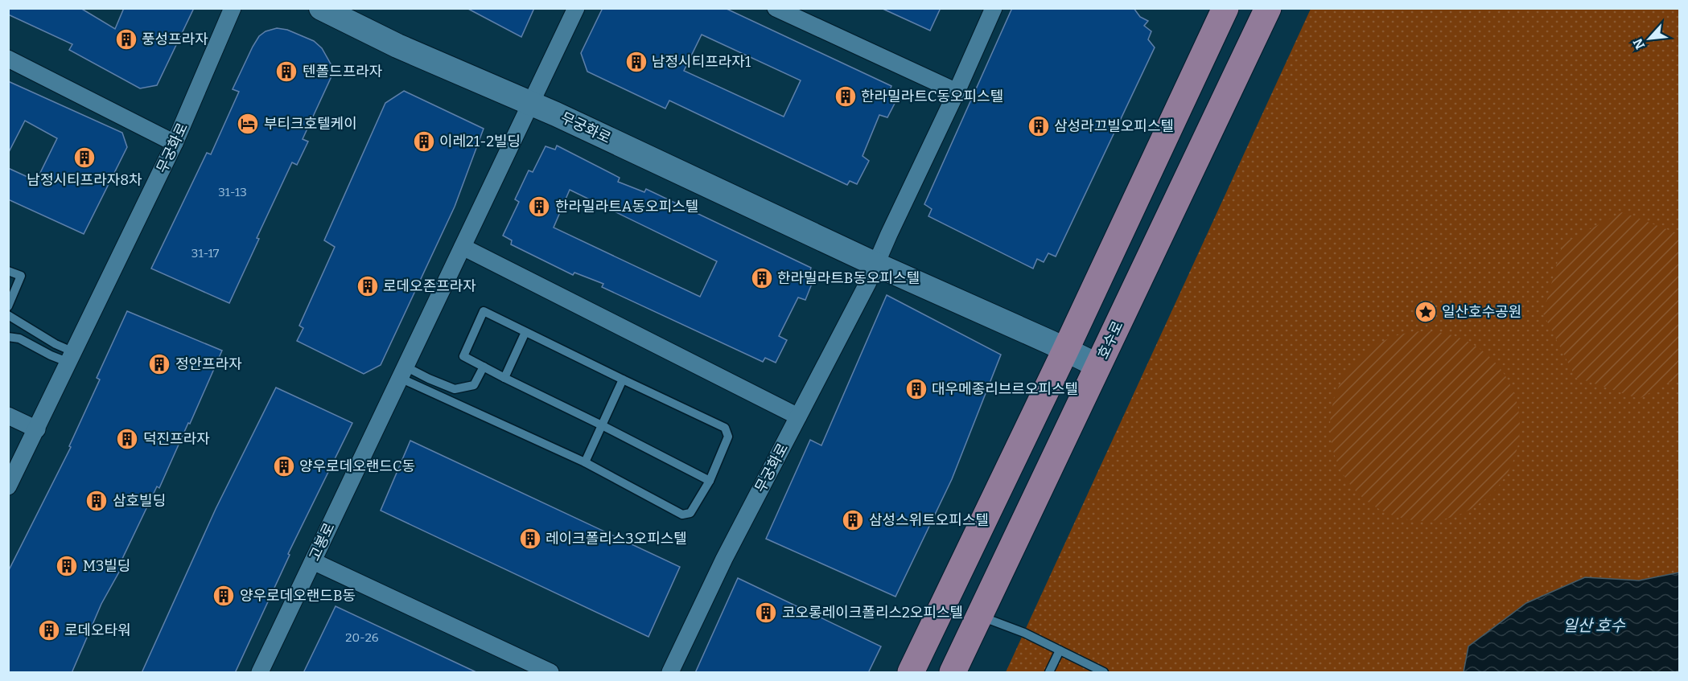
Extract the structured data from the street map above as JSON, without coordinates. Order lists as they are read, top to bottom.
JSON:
{
  "streets": {
    "main road": ["무궁화로", "호수로"],
    "street": ["고봉로"]
  },
  "crossings": [
    ["무궁화로", "호수로"]
  ],
  "water": ["일산 호수"],
  "places": {
    "building": [
      "풍성프라자",
      "남정시티프라자1",
      "텐폴드프라자",
      "한라밀라트C동오피스텔",
      "삼성라끄빌오피스텔",
      "이레21-2빌딩",
      "남정시티프라자8차",
      "한라밀라트A동오피스텔",
      "한라밀라트B동오피스텔",
      "로데오존프라자",
      "정안프라자",
      "대우메종리브르오피스텔",
      "덕진프라자",
      "양우로데오랜드C동",
      "삼호빌딩",
      "삼성스위트오피스텔",
      "레이크폴리스3오피스텔",
      "M3빌딩",
      "양우로데오랜드B동",
      "코오롱레이크폴리스2오피스텔",
      "로데오타워"
    ],
    "hotel": ["부티크호텔케이"],
    "place": ["일산호수공원"]
  },
  "house_numbers": ["31-13", "31-17", "20-26"],
  "north": "bottom left"
}
